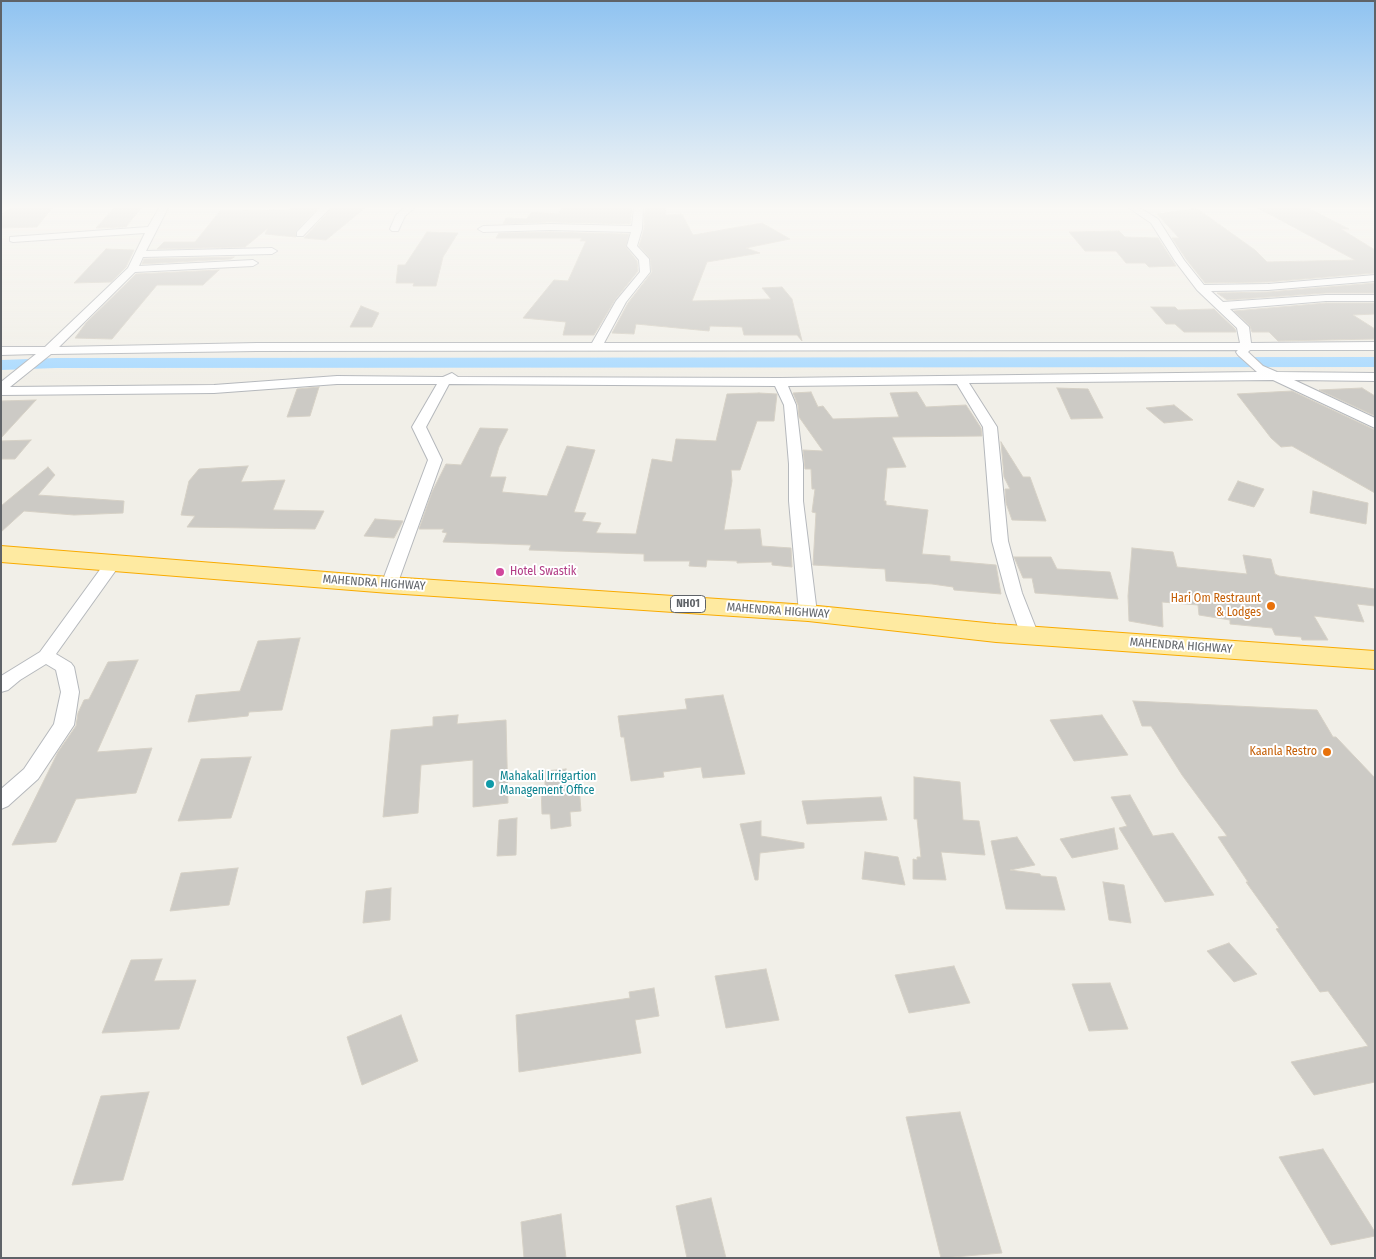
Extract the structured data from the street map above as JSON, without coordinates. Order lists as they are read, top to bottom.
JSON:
{
  "streets": {
    "highway": ["MAHENDRA HIGHWAY", "NH01"]
  },
  "places": [
    "Hotel Swastik",
    "Hari Om Restraunt & Lodges",
    "Kaanla Restro",
    "Mahakali Irrigartion Management Office"
  ]
}
